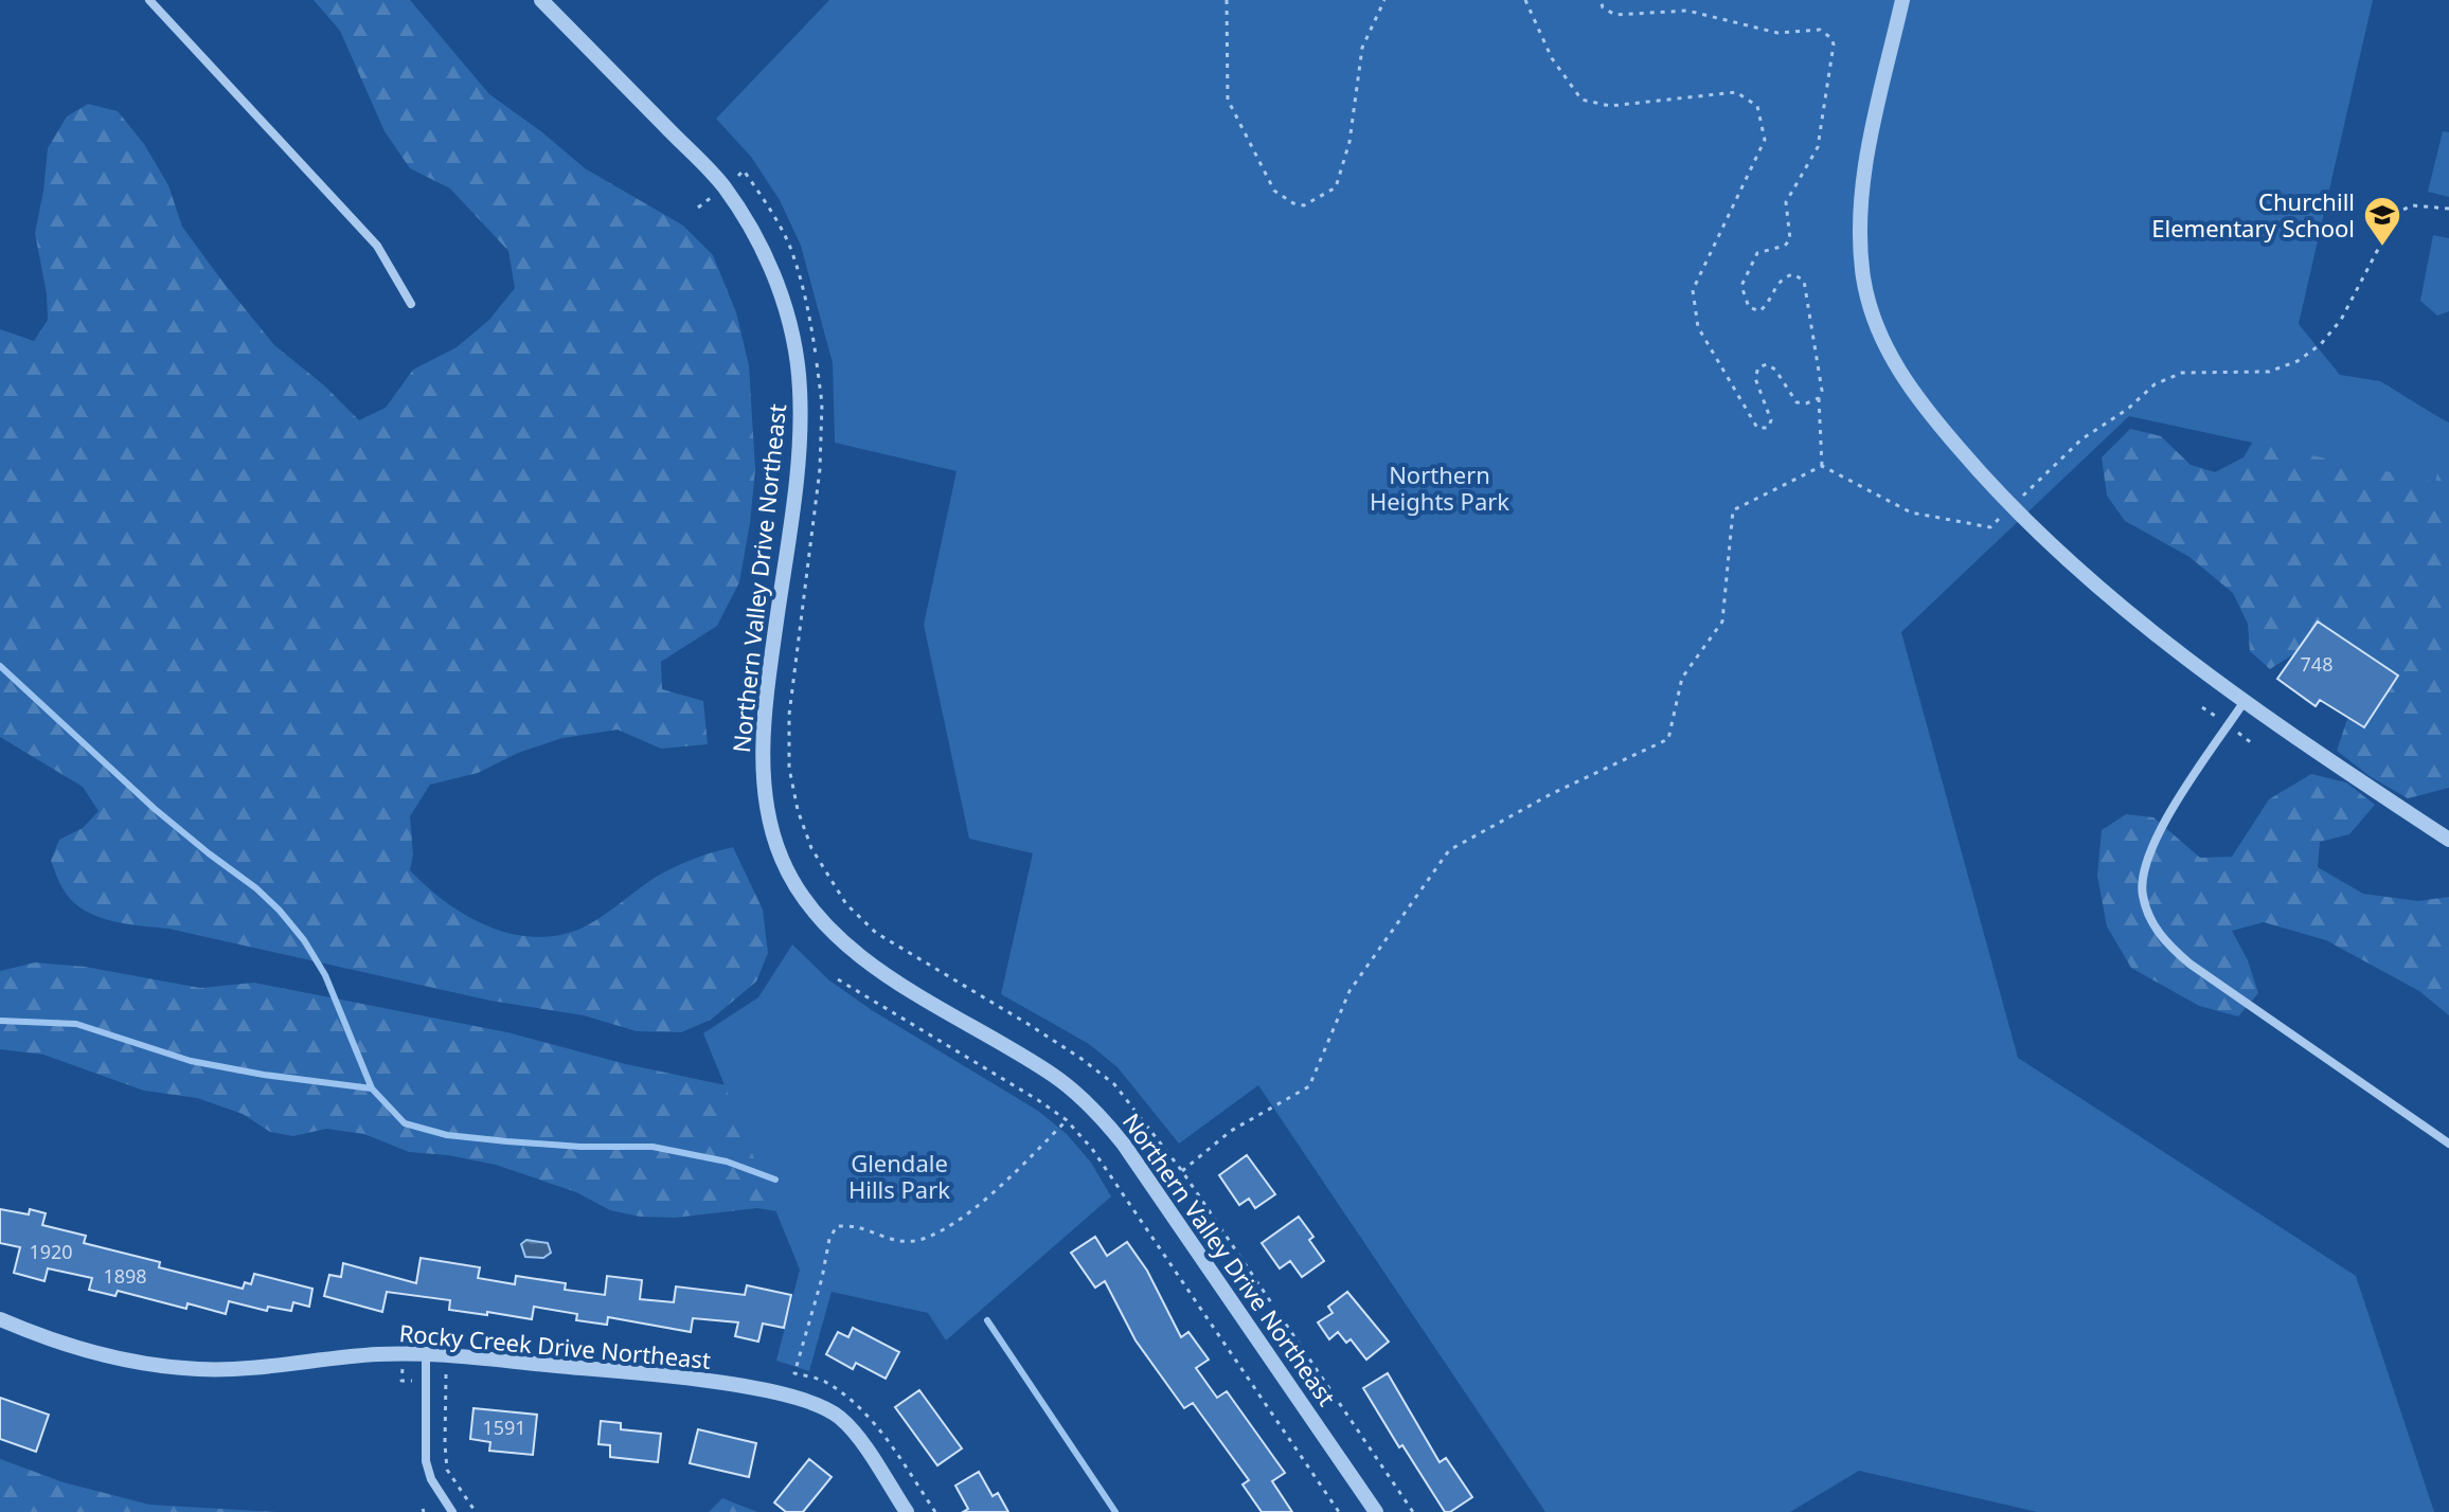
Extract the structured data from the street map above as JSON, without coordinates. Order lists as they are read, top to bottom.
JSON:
{
  "streets": {
    "street": ["Northern Valley Drive Northeast", "Rocky Creek Drive Northeast"]
  },
  "parks": ["Northern Heights Park", "Glendale Hills Park"],
  "places": {
    "school or university": ["Churchill Elementary School"]
  },
  "house_numbers": [
    "748",
    "1920",
    "1898",
    "1591"
  ]
}
